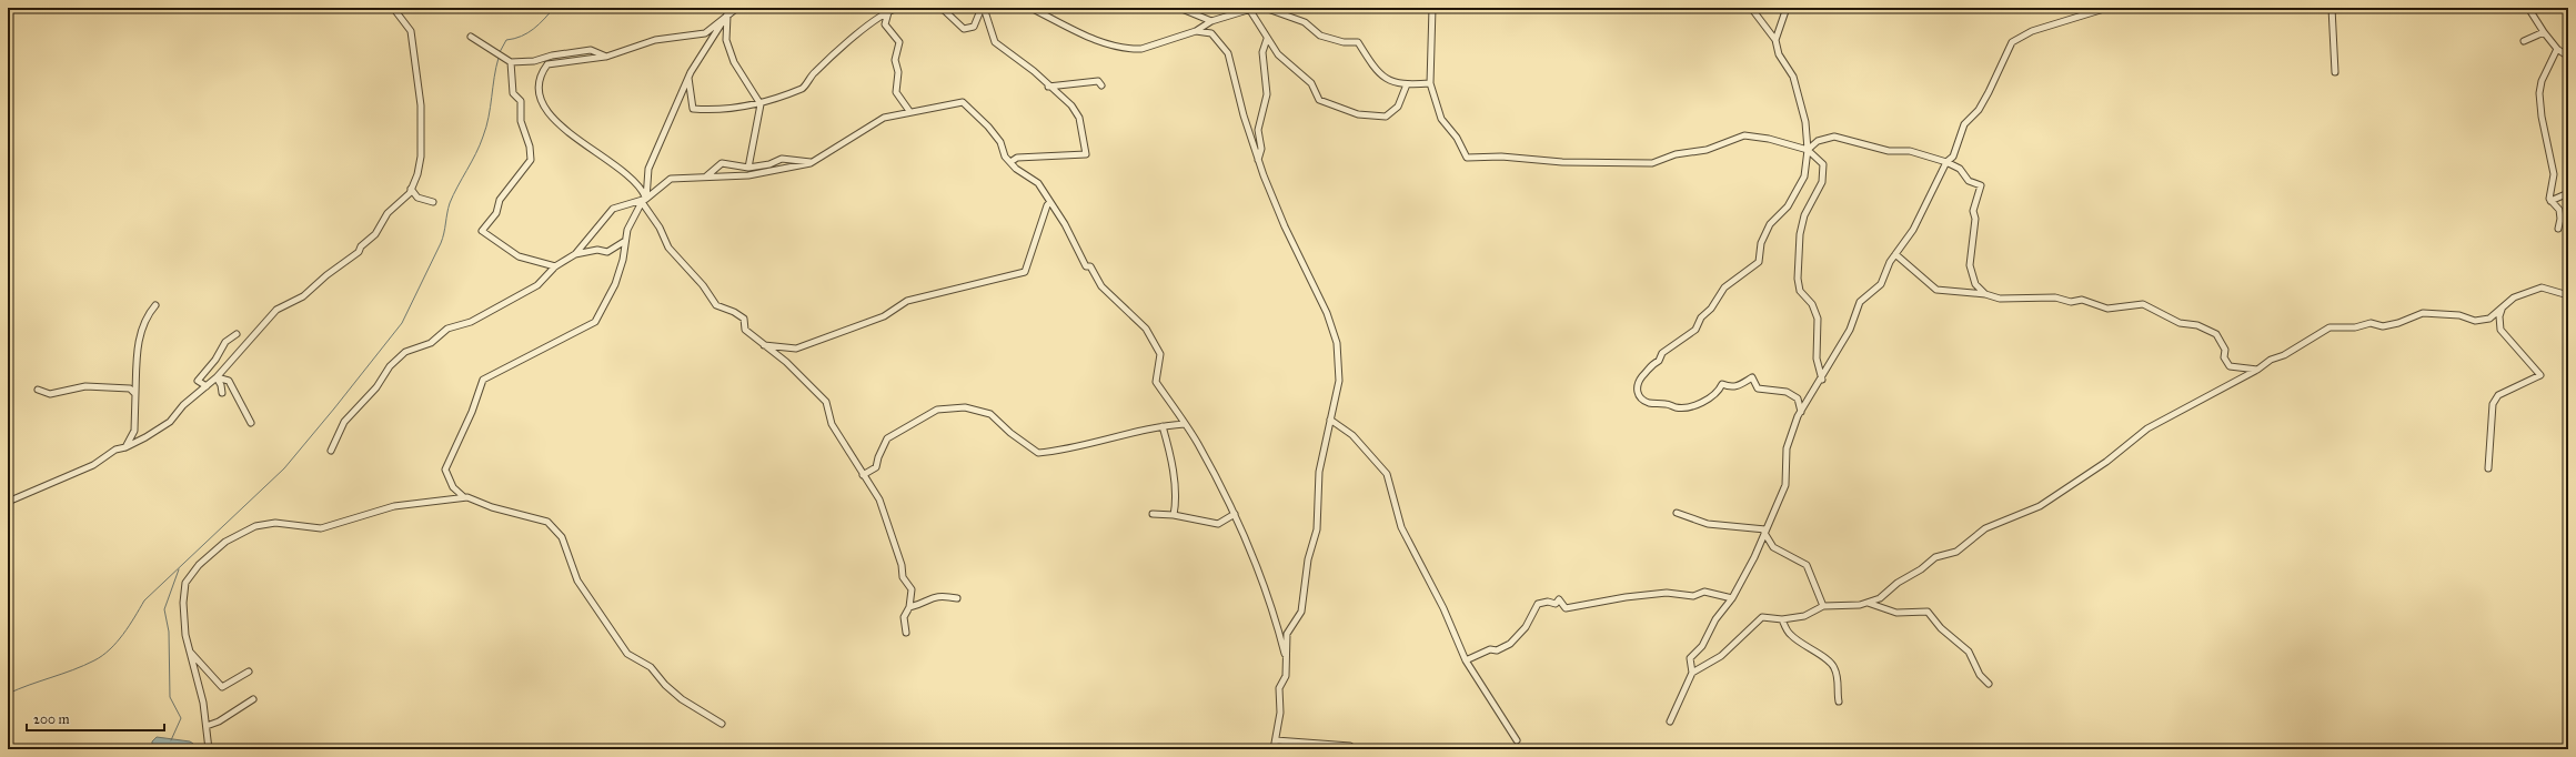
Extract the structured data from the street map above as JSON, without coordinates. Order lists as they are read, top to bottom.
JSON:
{
  "scale_bar": "200 m"
}
